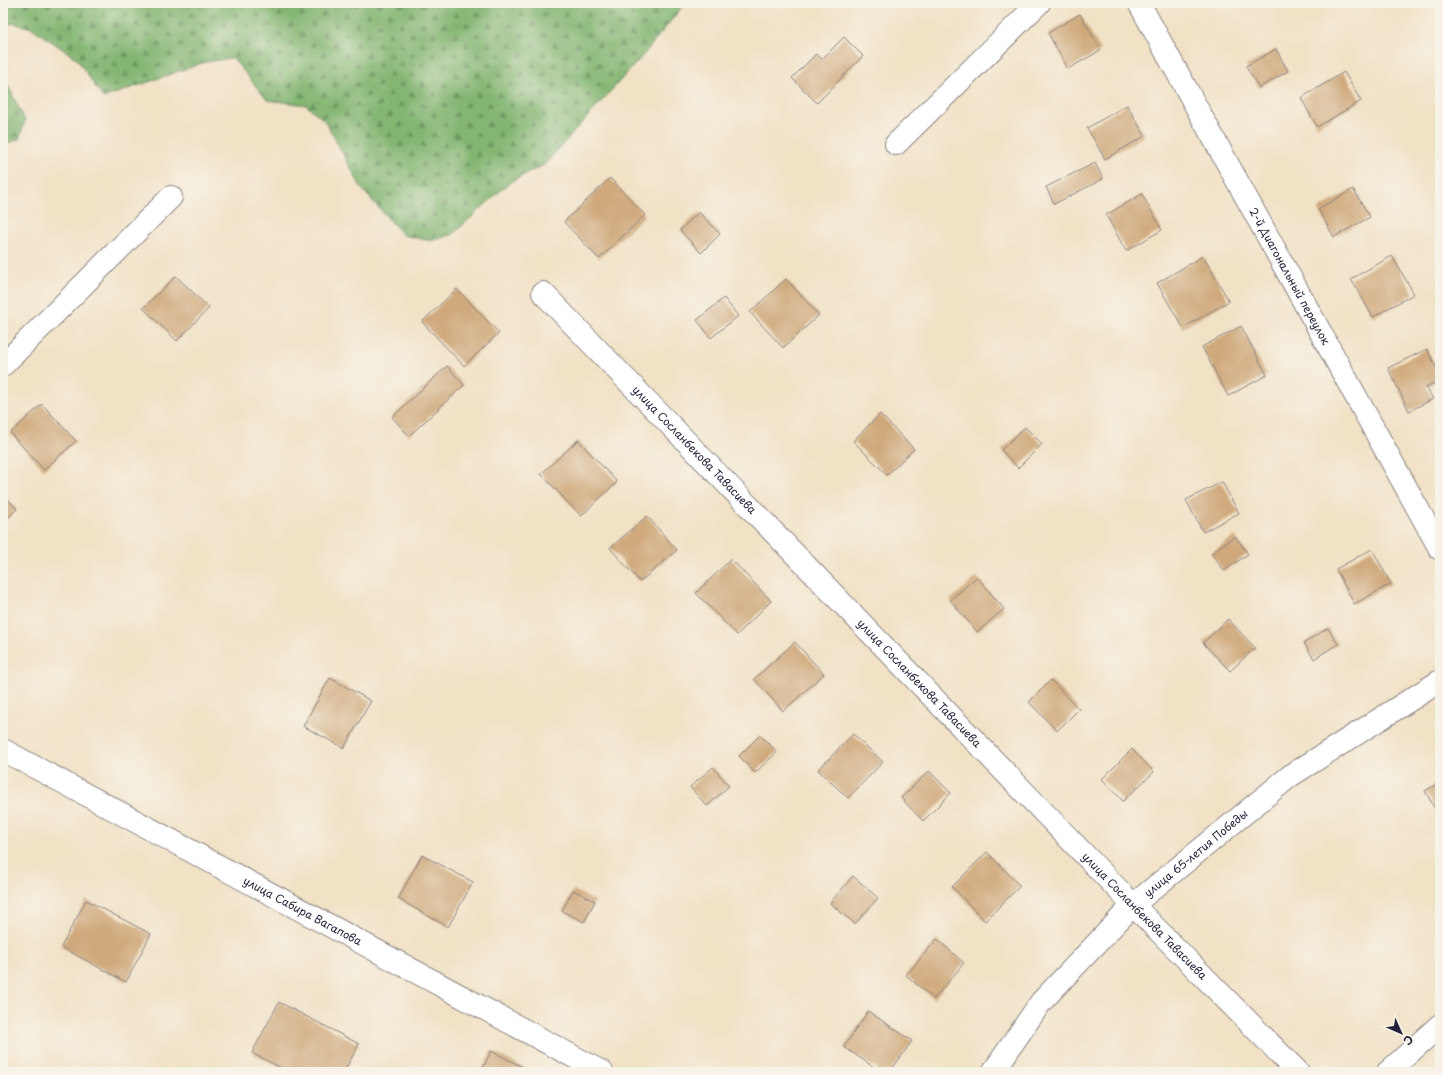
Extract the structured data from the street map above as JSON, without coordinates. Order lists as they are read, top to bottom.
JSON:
{
  "streets": {
    "street": [
      "2-й Диагональный переулок",
      "улица Сосланбекова Тавасиева",
      "улица 65-летия Победы",
      "улица Сабира Вагапова"
    ]
  },
  "crossings": [
    ["улица Сосланбекова Тавасиева", "улица 65-летия Победы"]
  ],
  "north": "bottom right"
}
